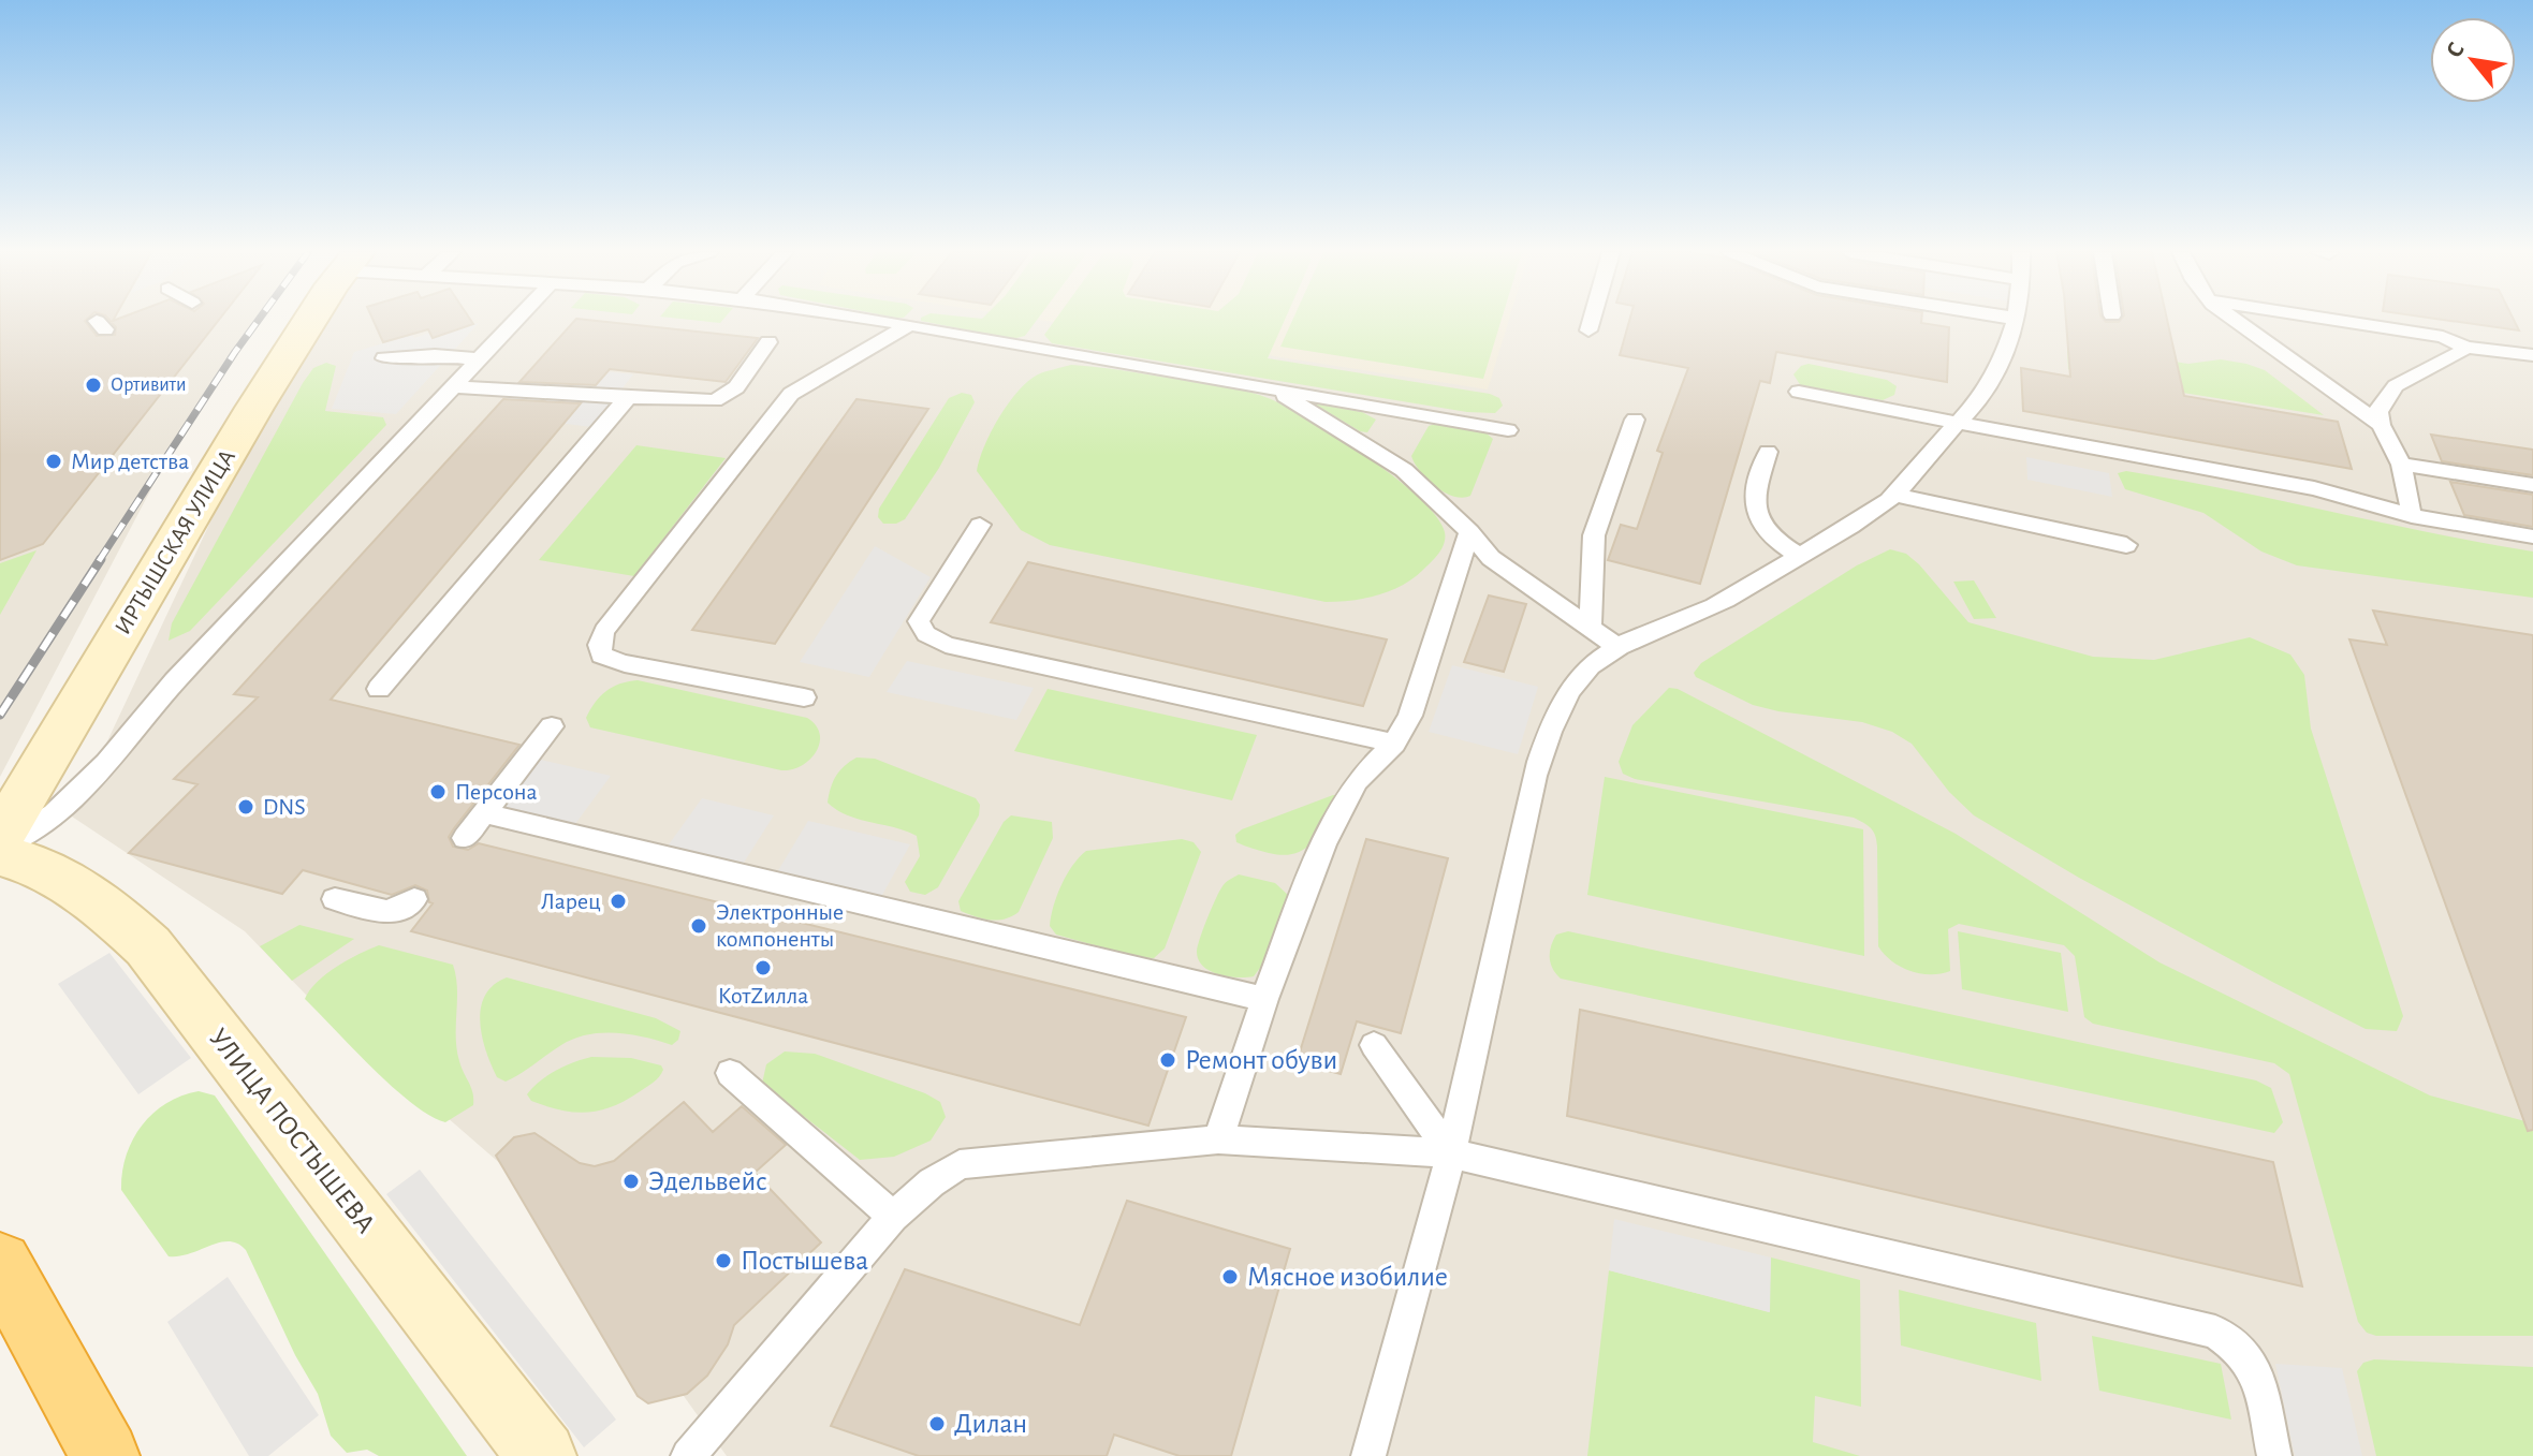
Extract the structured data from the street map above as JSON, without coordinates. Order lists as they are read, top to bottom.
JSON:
{
  "streets": {
    "main road": ["ИРТЫШСКАЯ УЛИЦА", "УЛИЦА ПОСТЫШЕВА"]
  },
  "places": [
    "Ортивити",
    "Мир детства",
    "Персона",
    "DNS",
    "Ларец",
    "Электронные компоненты",
    "КотZилла",
    "Ремонт обуви",
    "Эдельвейс",
    "Постышева",
    "Мясное изобилие",
    "Дилан"
  ],
  "north": "top left"
}
